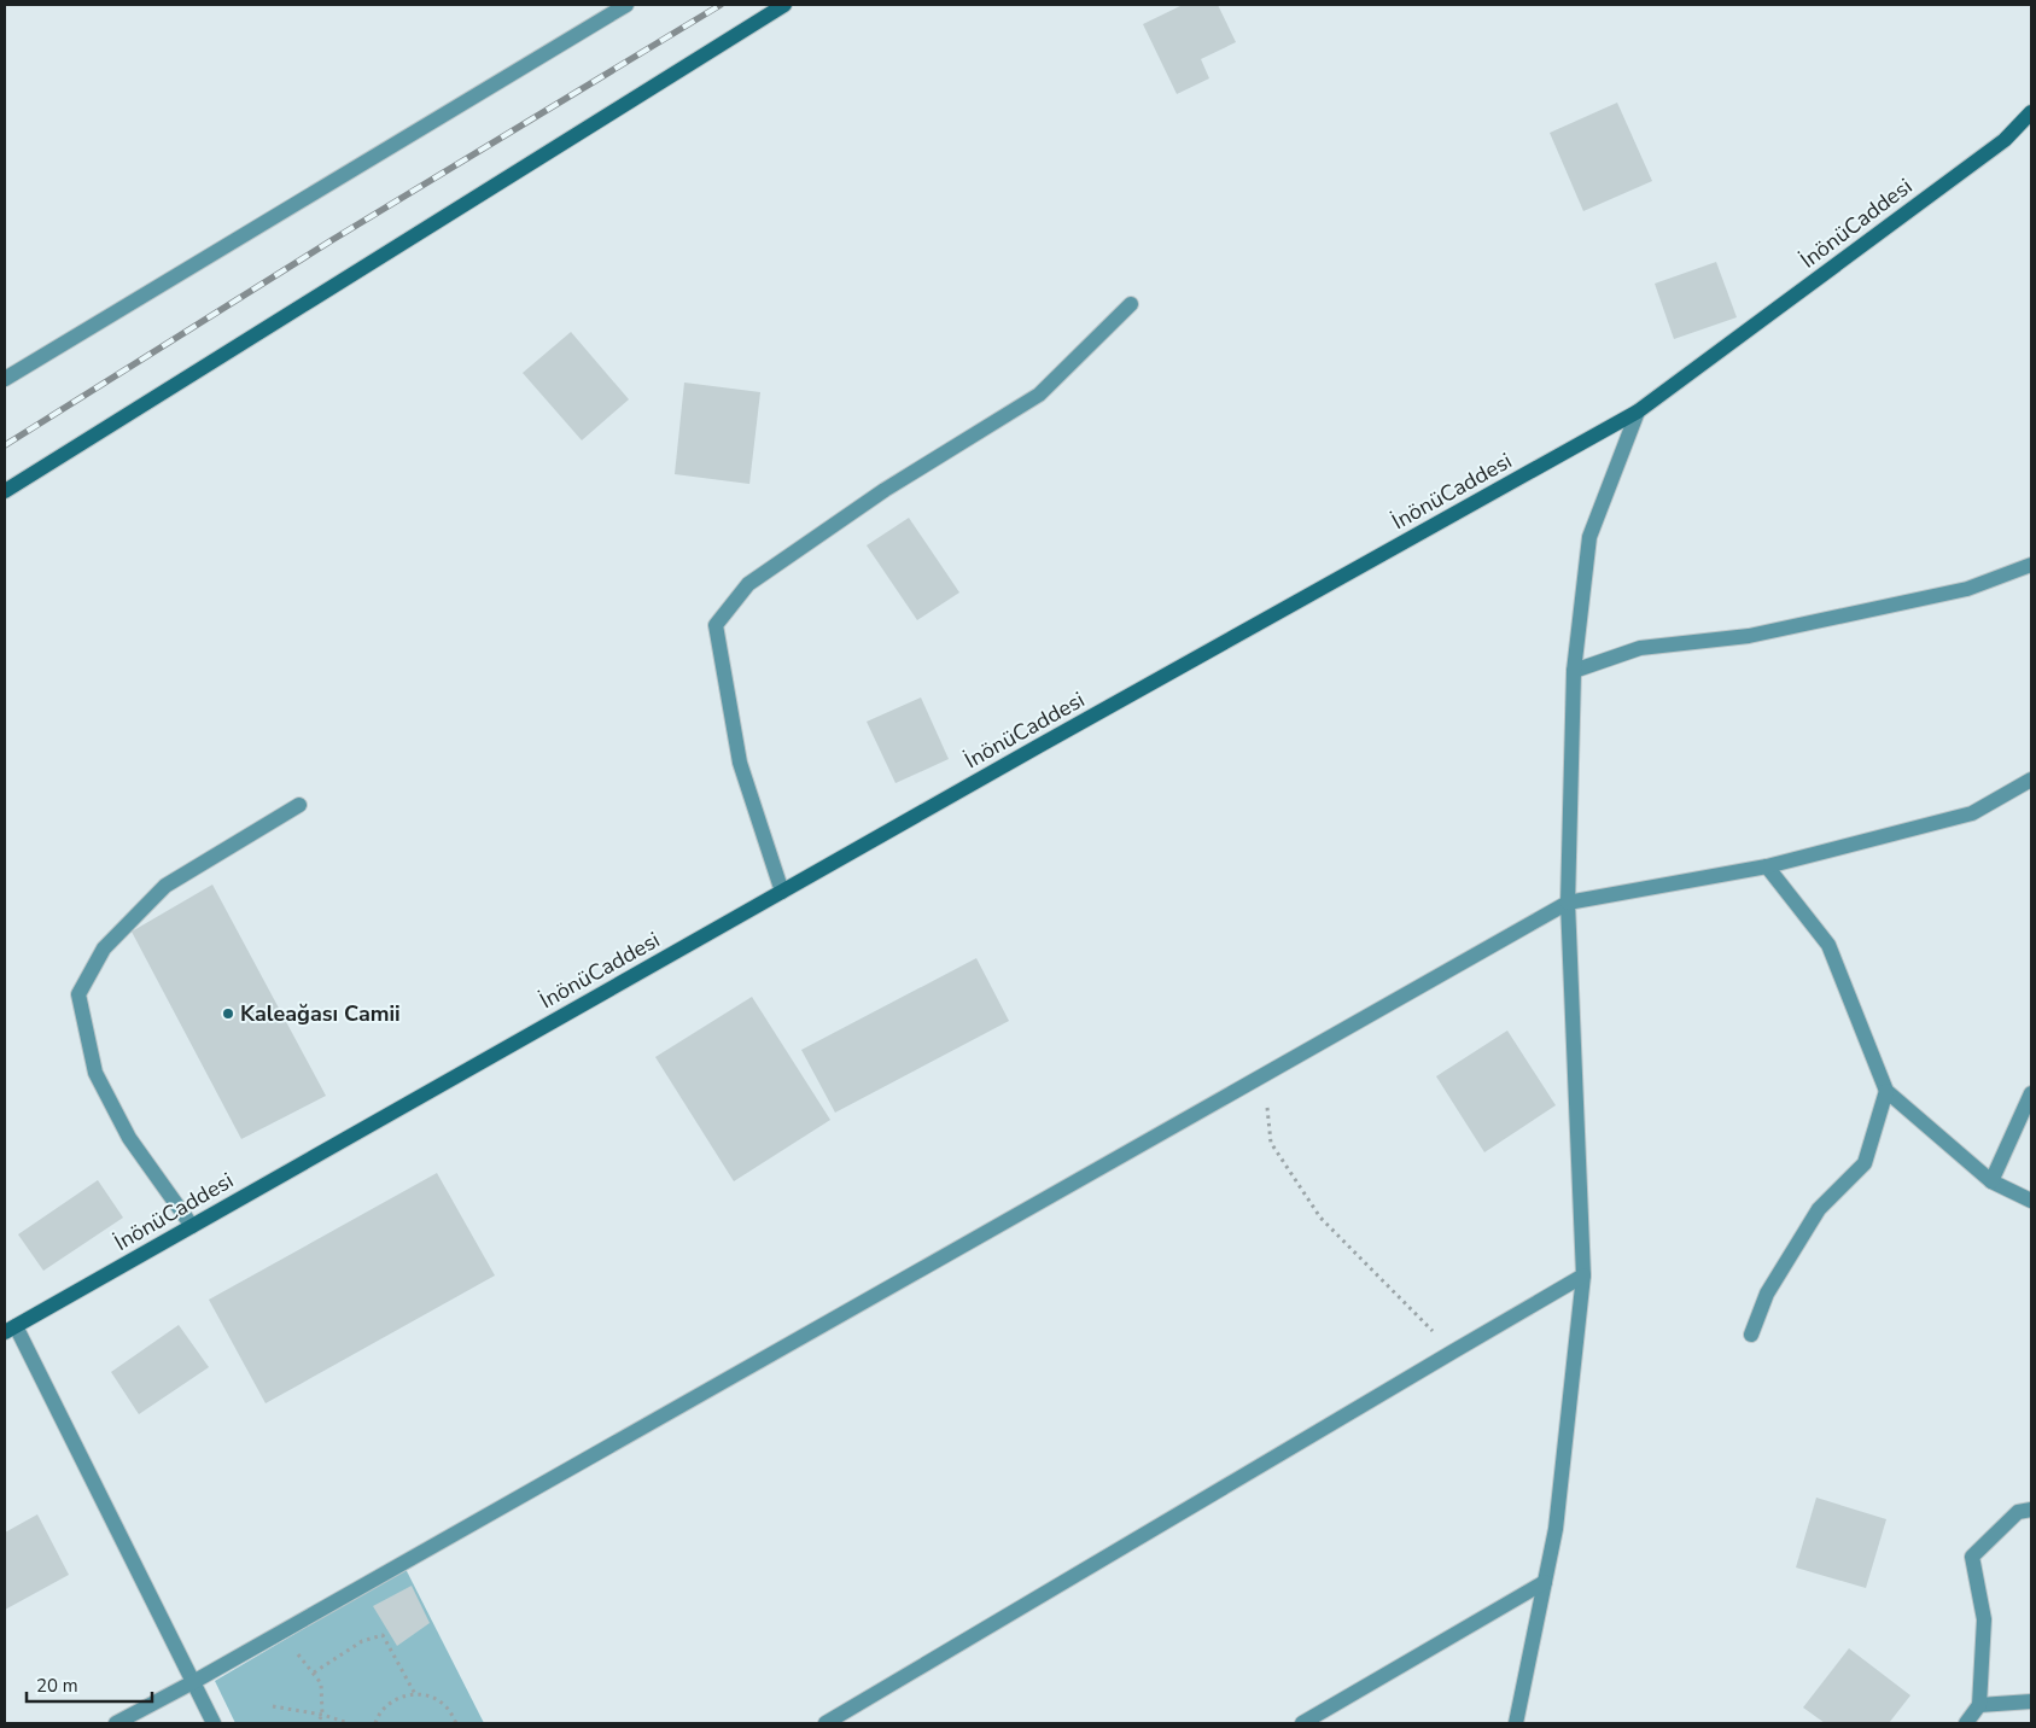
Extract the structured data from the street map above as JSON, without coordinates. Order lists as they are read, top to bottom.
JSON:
{
  "streets": {
    "main road": ["İnönüCaddesi"]
  },
  "places": ["Kaleağası Camii"],
  "scale_bar": "20 m"
}
